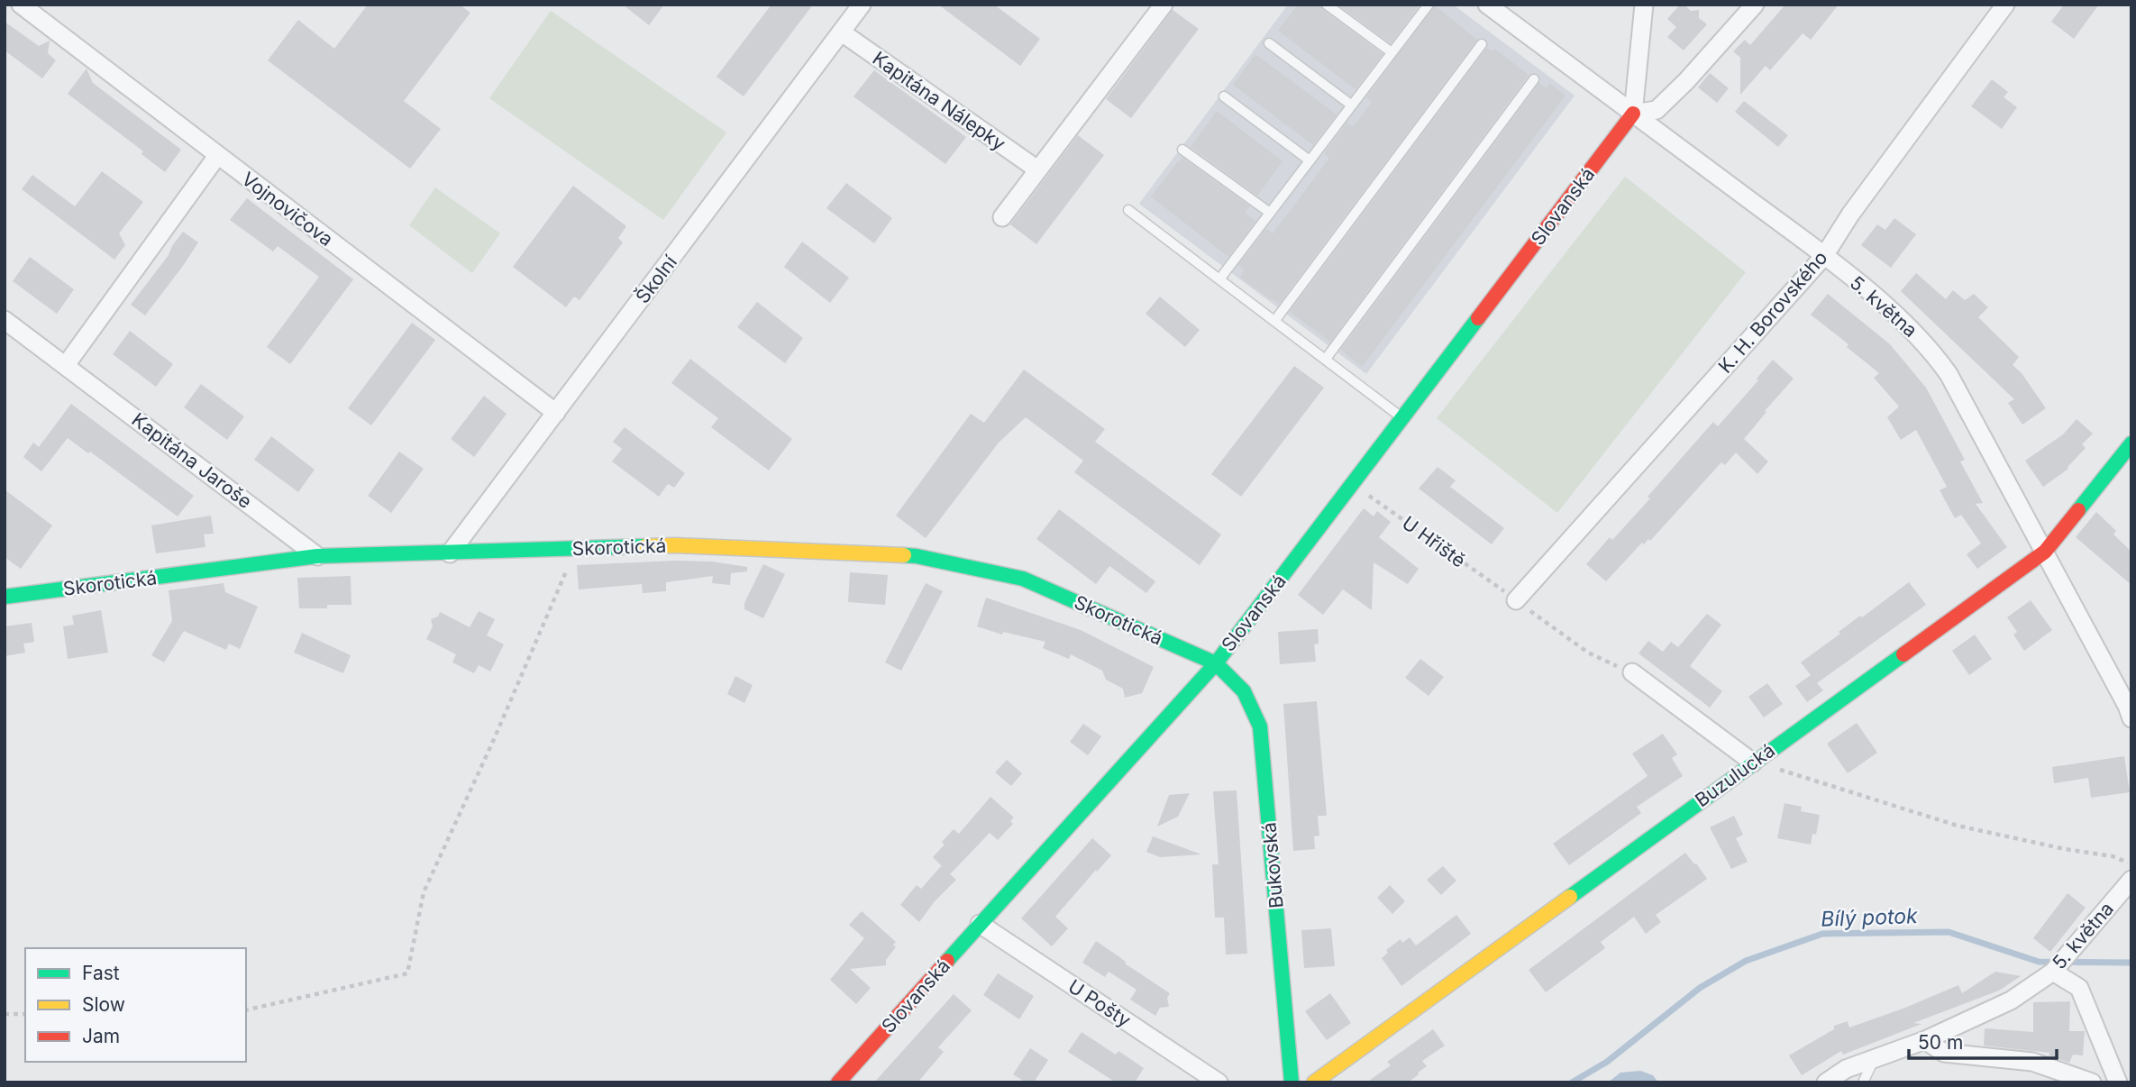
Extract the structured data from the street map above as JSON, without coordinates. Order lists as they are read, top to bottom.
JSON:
{
  "streets": {
    "street": [
      "Kapitána Nálepky",
      "Slovanská",
      "Vojnovičova",
      "Školní",
      "5. května",
      "K. H. Borovského",
      "Kapitána Jaroše",
      "Skorotická",
      "Buzulucká",
      "Bukovská",
      "U Pošty"
    ],
    "path": ["U Hřiště"]
  },
  "crossings": [
    ["Kapitána Nálepky", "Školní"],
    ["Slovanská", "5. května"],
    ["Slovanská", "U Hřiště"],
    ["Slovanská", "Skorotická"],
    ["Slovanská", "Bukovská"],
    ["Slovanská", "U Pošty"],
    ["Vojnovičova", "Školní"],
    ["Školní", "Skorotická"],
    ["5. května", "K. H. Borovského"],
    ["5. května", "Buzulucká"],
    ["K. H. Borovského", "U Hřiště"],
    ["Kapitána Jaroše", "Skorotická"],
    ["Skorotická", "Bukovská"]
  ],
  "water": ["Bílý potok"],
  "legend": ["Fast", "Slow", "Jam"],
  "scale_bar": "50 m"
}
